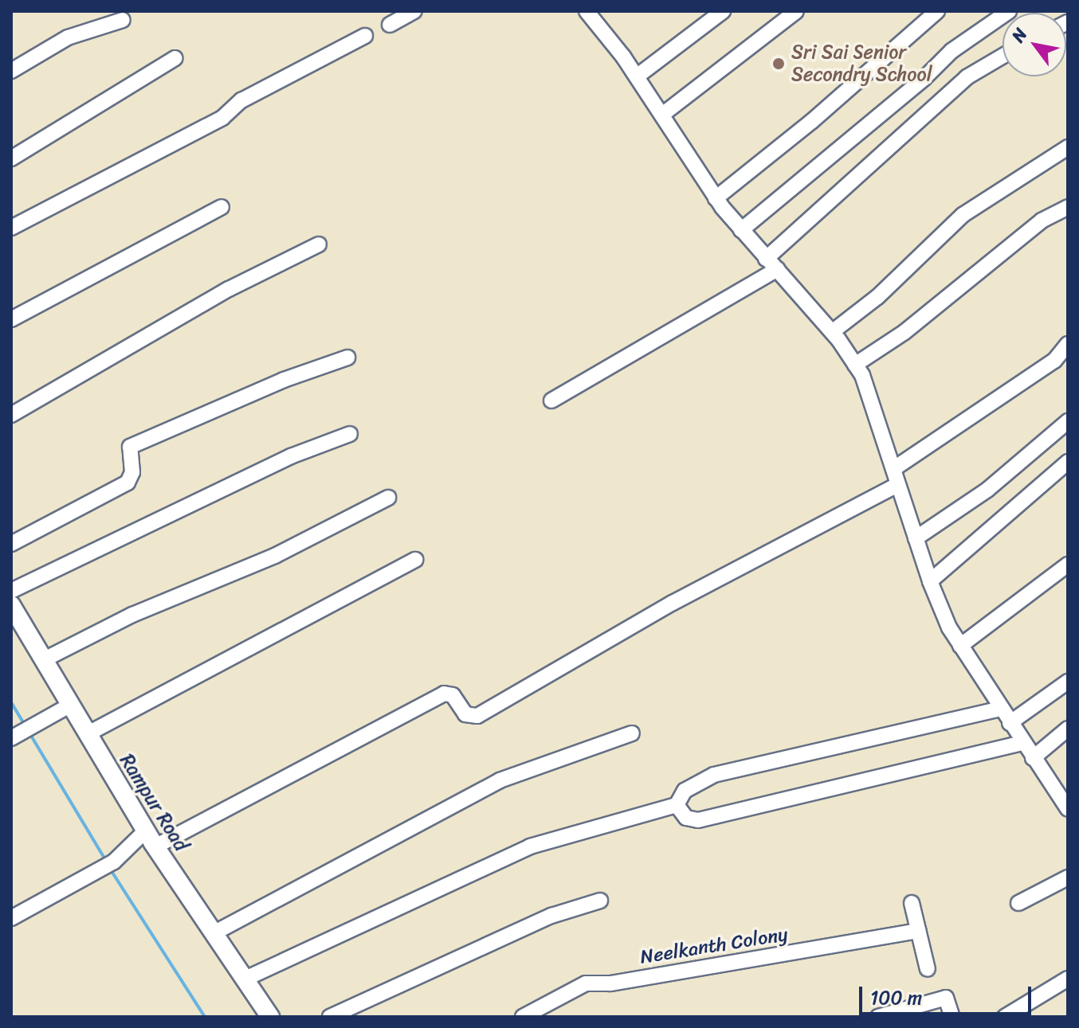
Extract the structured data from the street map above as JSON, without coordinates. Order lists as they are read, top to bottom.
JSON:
{
  "streets": {
    "main road": ["Rampur Road"],
    "street": ["Neelkanth Colony"]
  },
  "places": ["Sri Sai Senior Secondry School"],
  "scale_bar": "100 m",
  "north": "top left"
}
